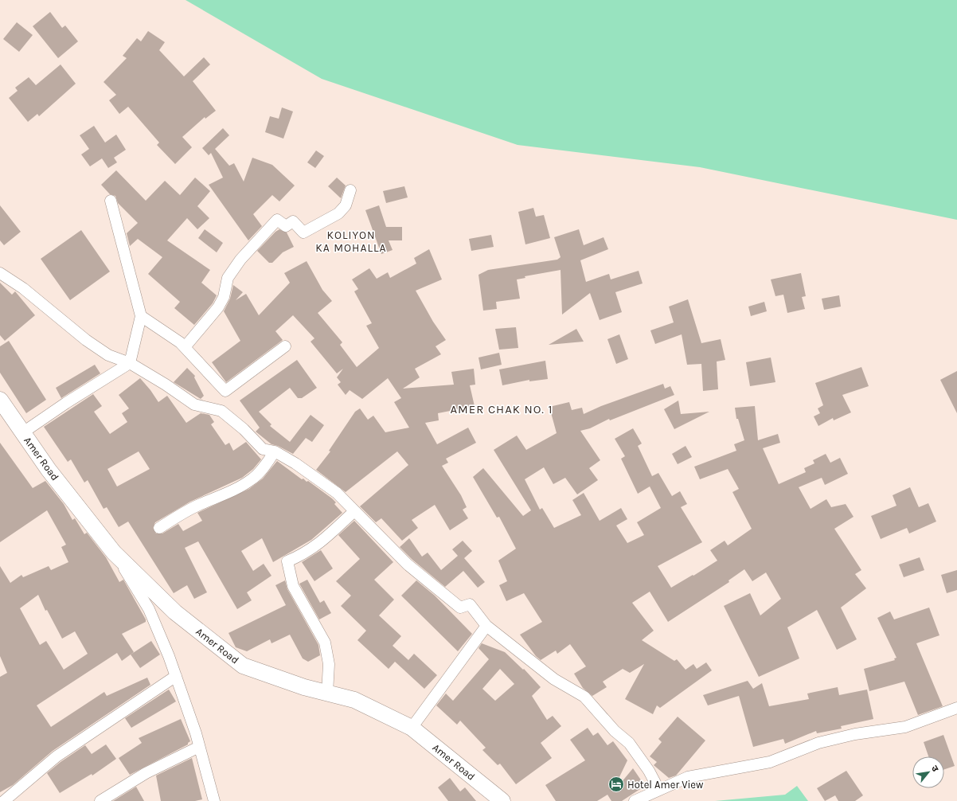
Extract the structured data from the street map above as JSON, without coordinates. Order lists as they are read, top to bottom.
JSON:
{
  "streets": {
    "main road": ["Amer Road"]
  },
  "districts": ["KOLIYON KA MOHALLA", "AMER CHAK NO. 1"],
  "places": {
    "hotel": ["Hotel Amer View"]
  },
  "north": "top right"
}
